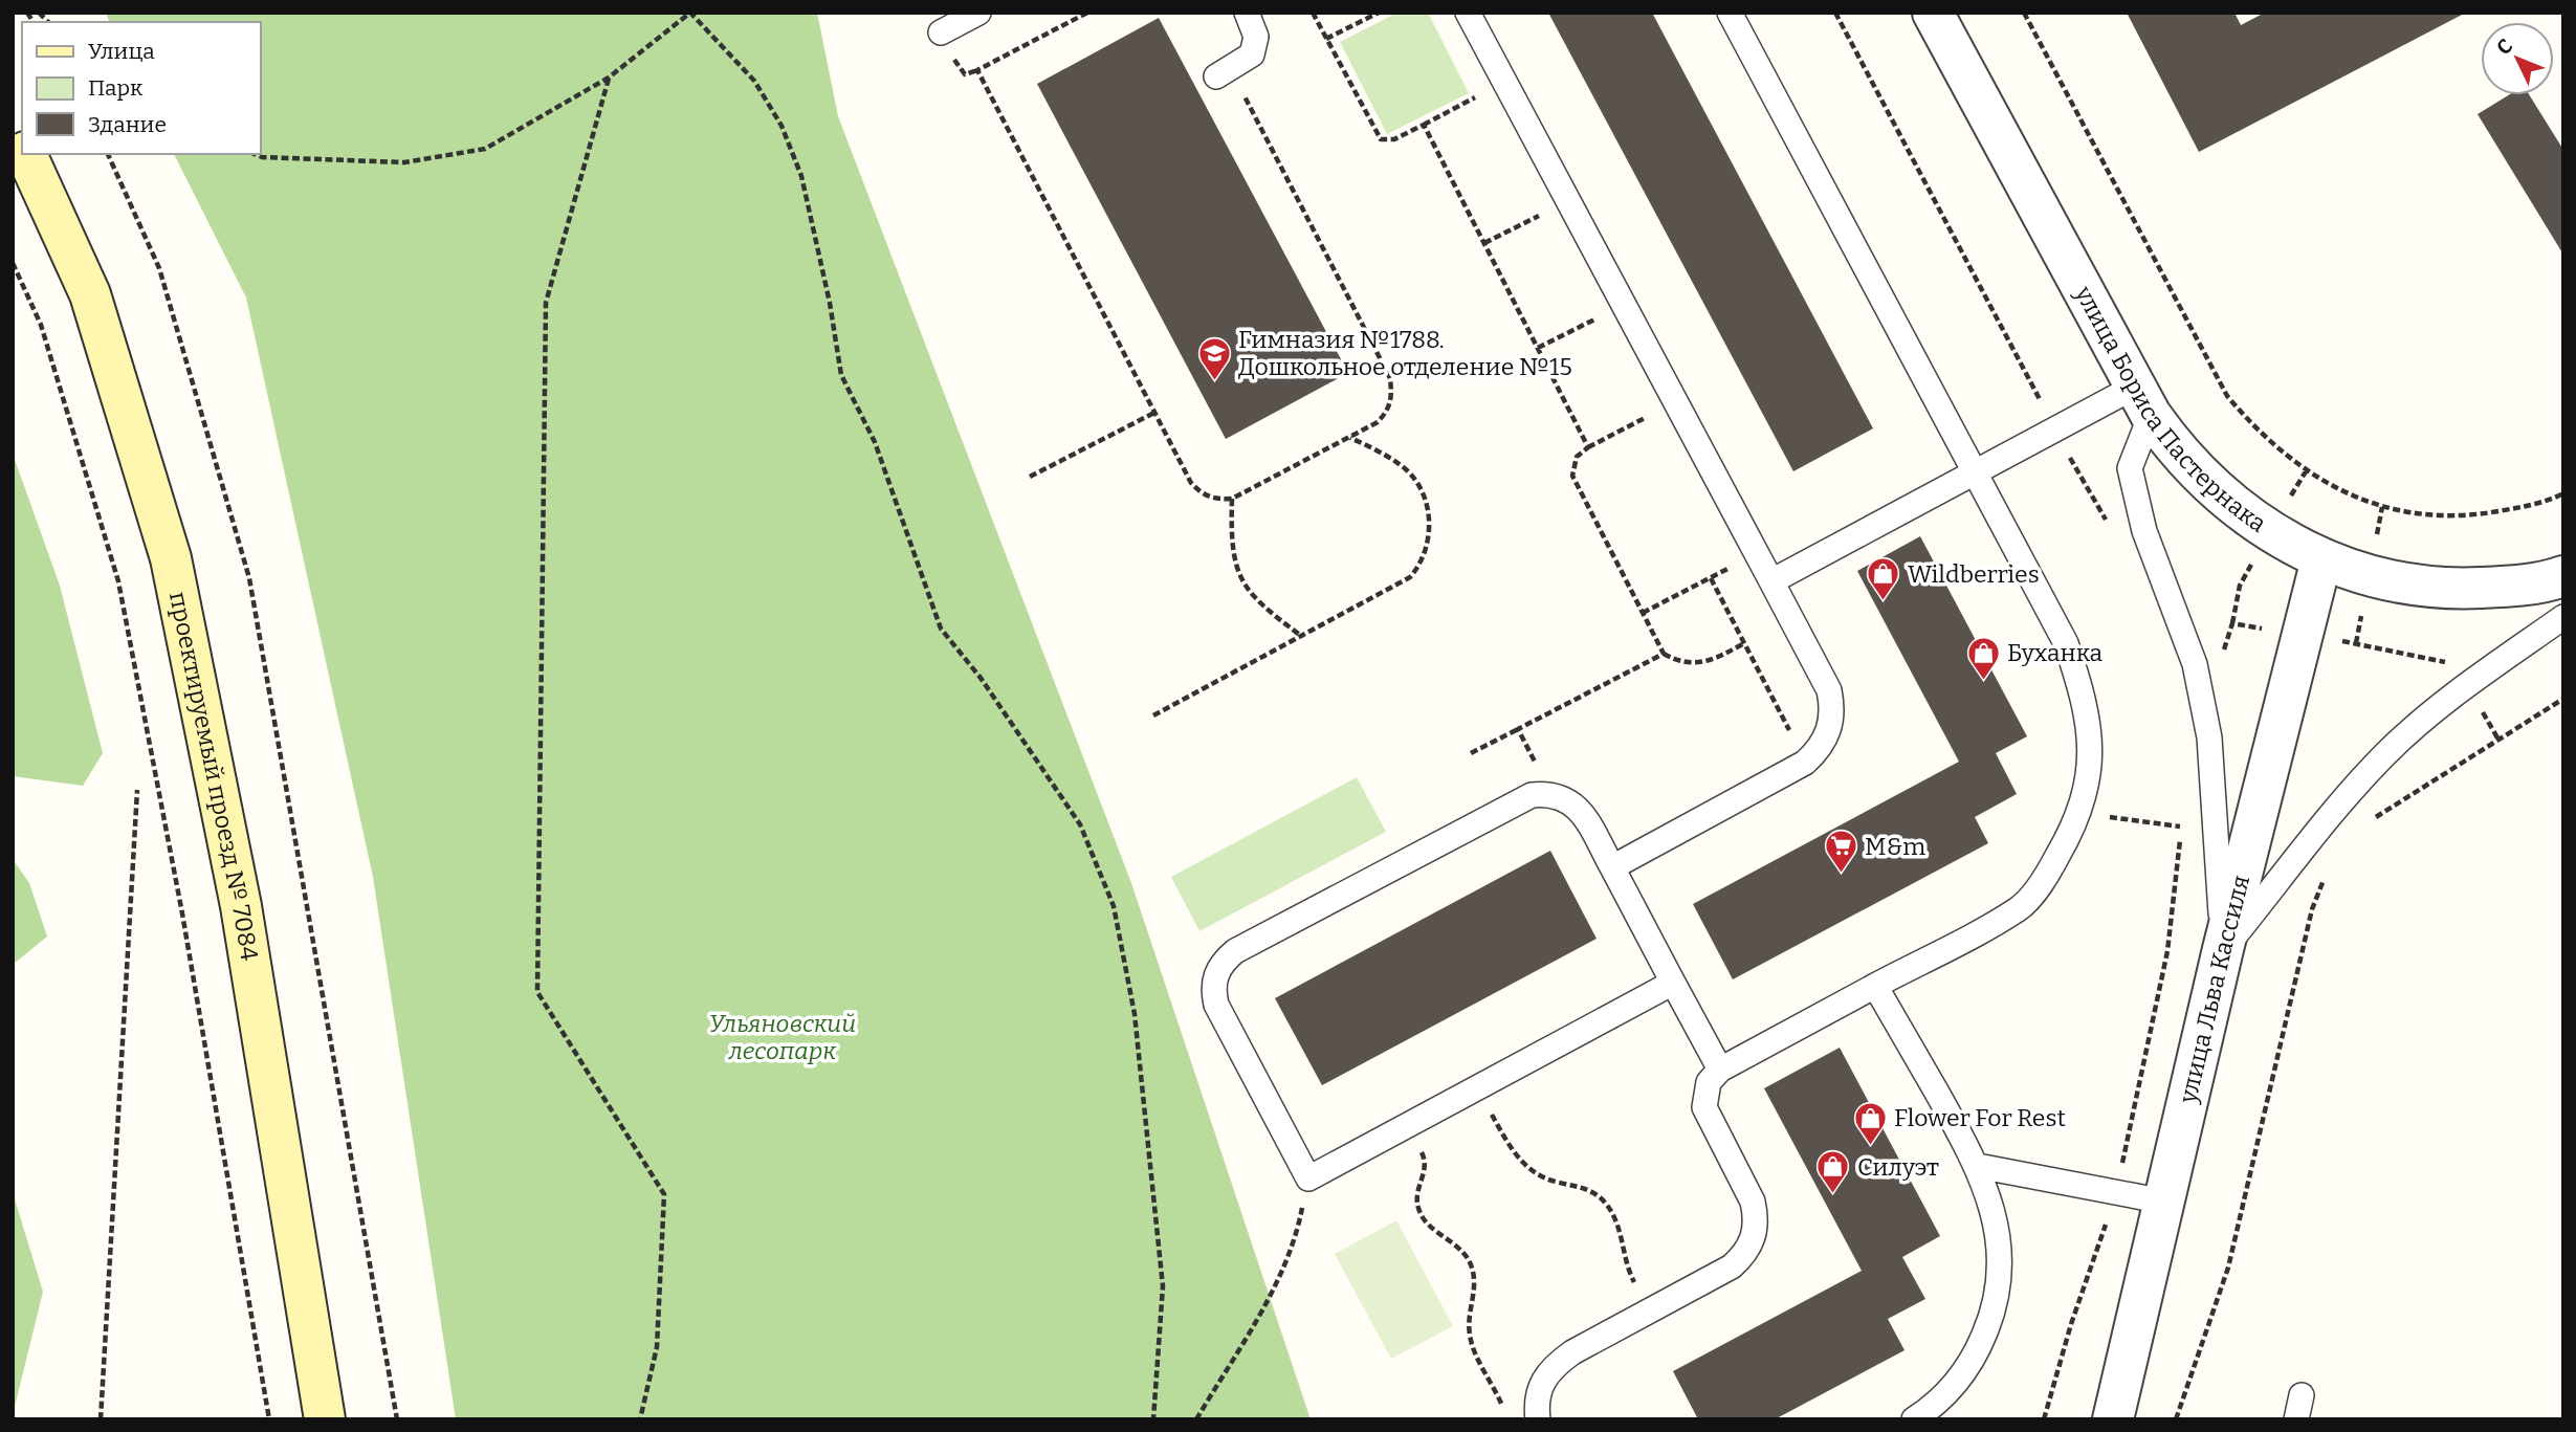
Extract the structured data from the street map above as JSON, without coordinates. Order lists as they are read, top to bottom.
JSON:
{
  "streets": {
    "street": ["улица Бориса Пастернака", "проектируемый проезд № 7084", "улица Льва Кассиля"]
  },
  "crossings": [
    ["улица Бориса Пастернака", "улица Льва Кассиля"]
  ],
  "parks": ["Ульяновский лесопарк"],
  "places": {
    "school or university": ["Гимназия №1788. Дошкольное отделение №15"],
    "shop": [
      "Wildberries",
      "Буханка",
      "Flower For Rest",
      "Силуэт"
    ],
    "supermarket": ["M&m"]
  },
  "legend": ["Улица", "Парк", "Здание"],
  "north": "top left"
}
